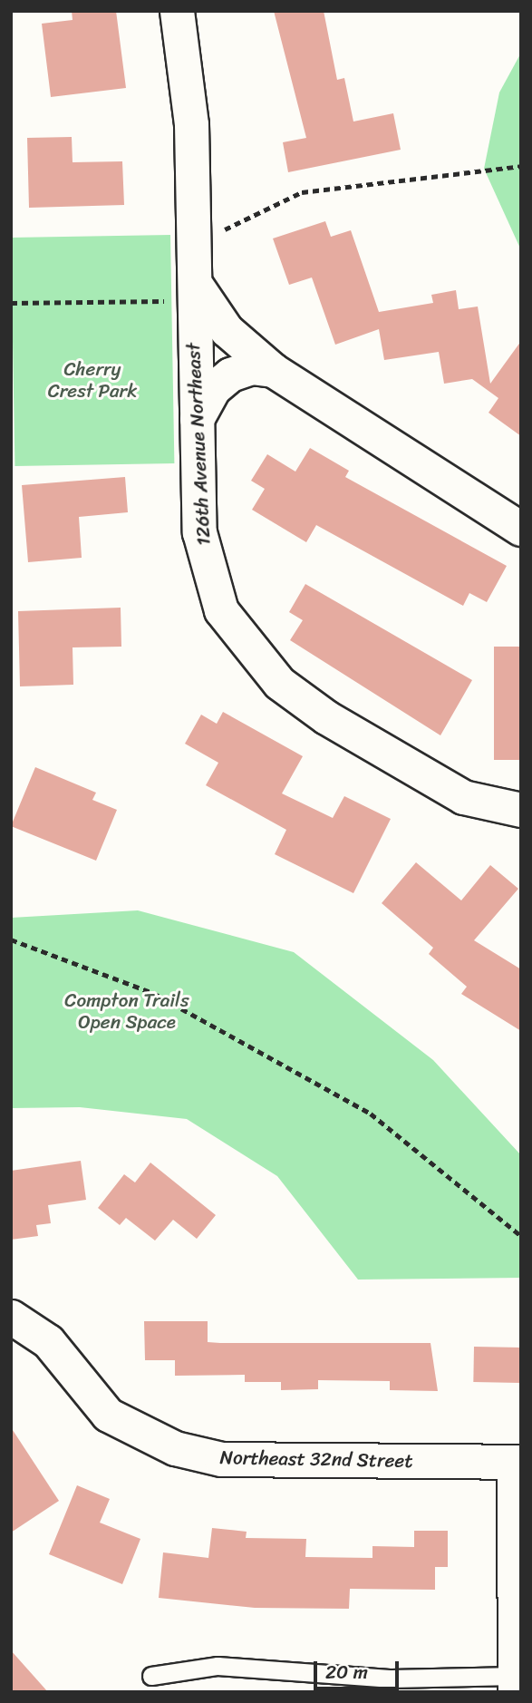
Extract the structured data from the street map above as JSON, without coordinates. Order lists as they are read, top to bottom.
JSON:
{
  "streets": {
    "street": ["126th Avenue Northeast", "Northeast 32nd Street"]
  },
  "parks": ["Cherry Crest Park", "Compton Trails Open Space"],
  "scale_bar": "20 m"
}
